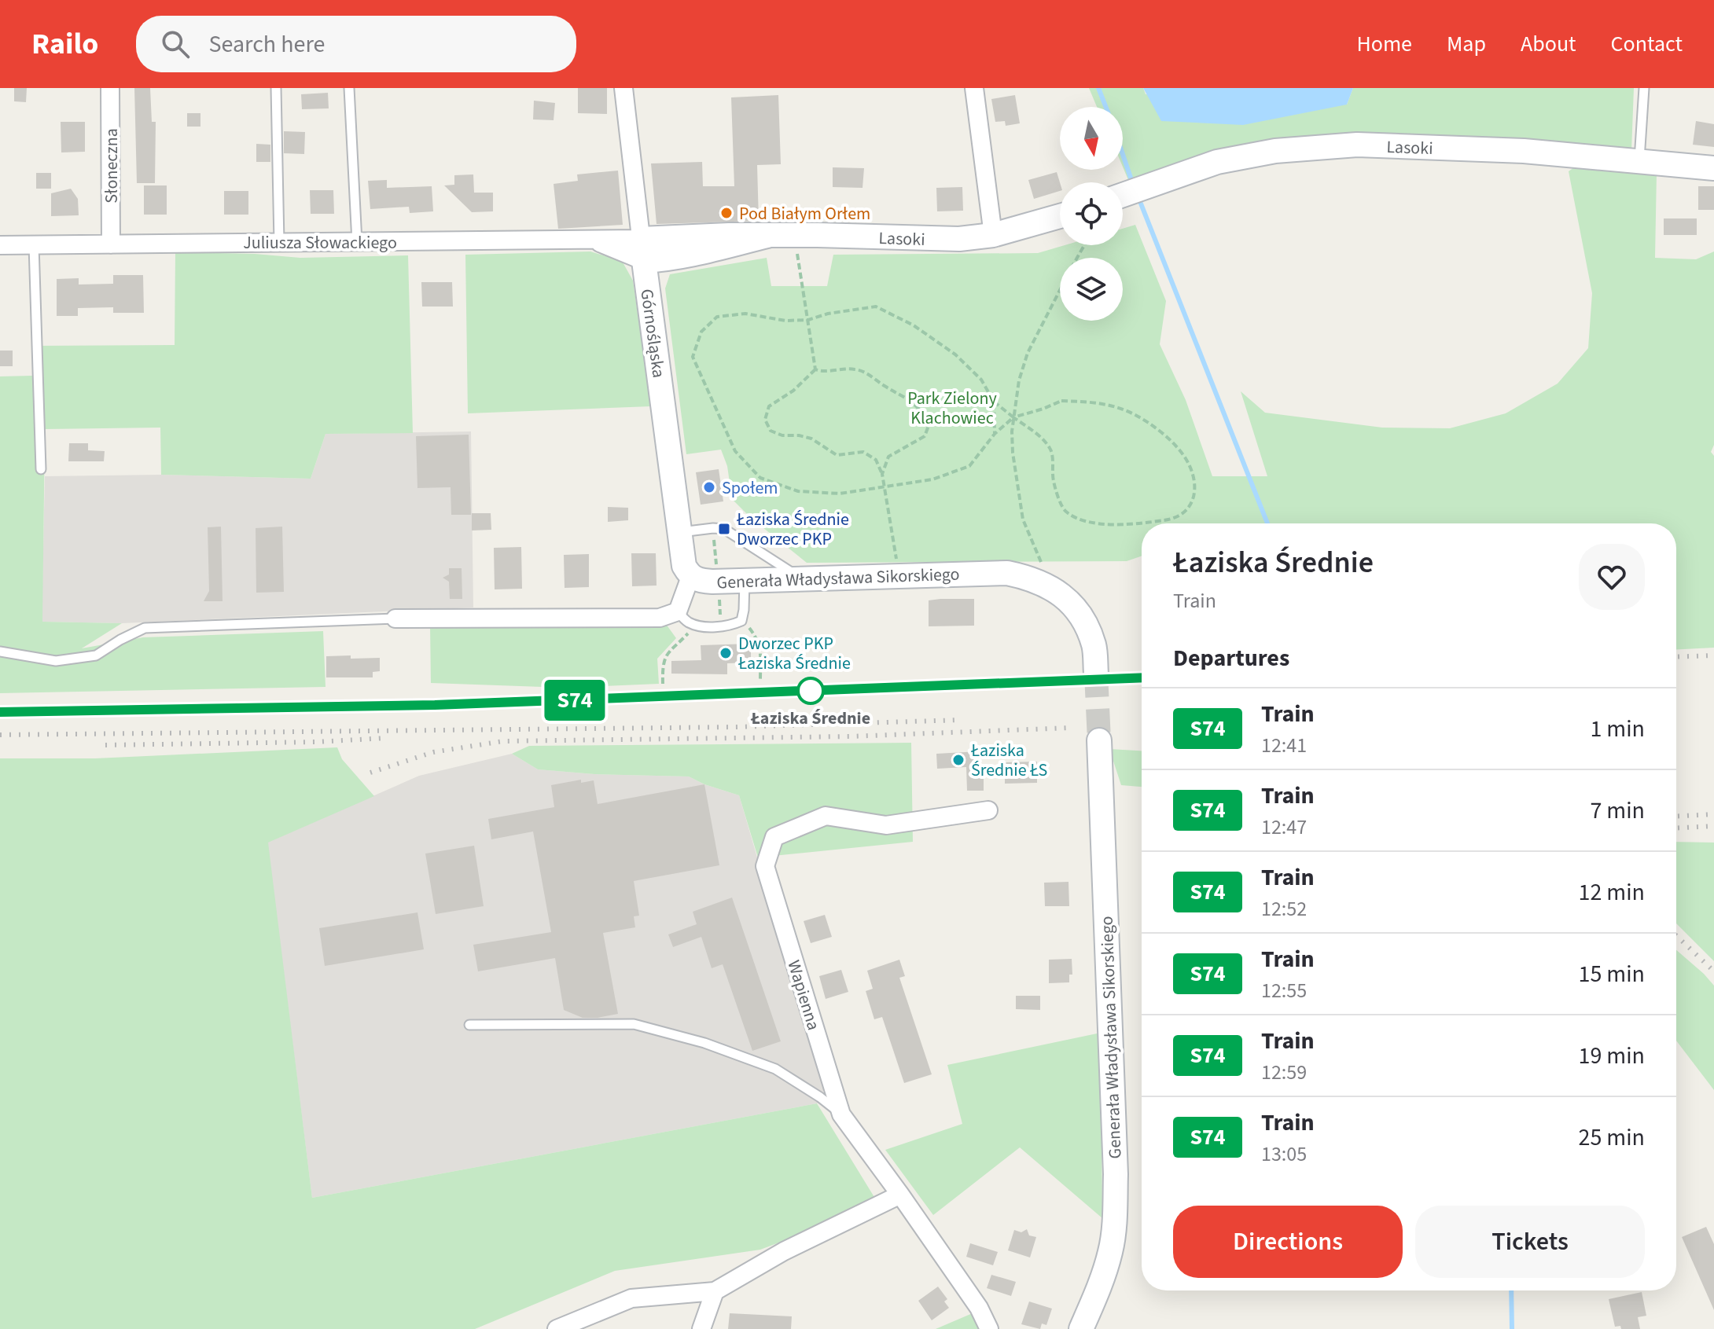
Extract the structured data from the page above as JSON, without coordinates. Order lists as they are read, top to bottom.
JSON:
{
  "streets": {
    "street": [
      "Lasoki",
      "Słoneczna",
      "Juliusza Słowackiego",
      "Górnośląska",
      "Generała Władysława Sikorskiego",
      "Wapienna"
    ]
  },
  "crossings": [
    ["Lasoki", "Juliusza Słowackiego"],
    ["Lasoki", "Górnośląska"],
    ["Słoneczna", "Juliusza Słowackiego"],
    ["Juliusza Słowackiego", "Górnośląska"],
    ["Górnośląska", "Generała Władysława Sikorskiego"]
  ],
  "parks": ["Park Zielony Klachowiec"],
  "places": {
    "other": [
      "Pod Białym Orłem",
      "Społem",
      "Dworzec PKP Łaziska Średnie",
      "Łaziska Średnie",
      "Łaziska Średnie ŁS"
    ],
    "transit": ["Łaziska Średnie Dworzec PKP"]
  },
  "north": "bottom",
  "page": {
    "header": "Railo",
    "search": "Search here",
    "nav": [
      "Home",
      "Map",
      "About",
      "Contact"
    ],
    "on_map": "S74",
    "heading": [
      ["Łaziska Średnie", "Train"],
      "Departures"
    ],
    "list": [
      {
        "mark": "S74",
        "name": "Train",
        "note": "12:41",
        "value": "1 min"
      },
      {
        "mark": "S74",
        "name": "Train",
        "note": "12:47",
        "value": "7 min"
      },
      {
        "mark": "S74",
        "name": "Train",
        "note": "12:52",
        "value": "12 min"
      },
      {
        "mark": "S74",
        "name": "Train",
        "note": "12:55",
        "value": "15 min"
      },
      {
        "mark": "S74",
        "name": "Train",
        "note": "12:59",
        "value": "19 min"
      },
      {
        "mark": "S74",
        "name": "Train",
        "note": "13:05",
        "value": "25 min"
      }
    ],
    "buttons": ["Directions", "Tickets"]
  }
}
